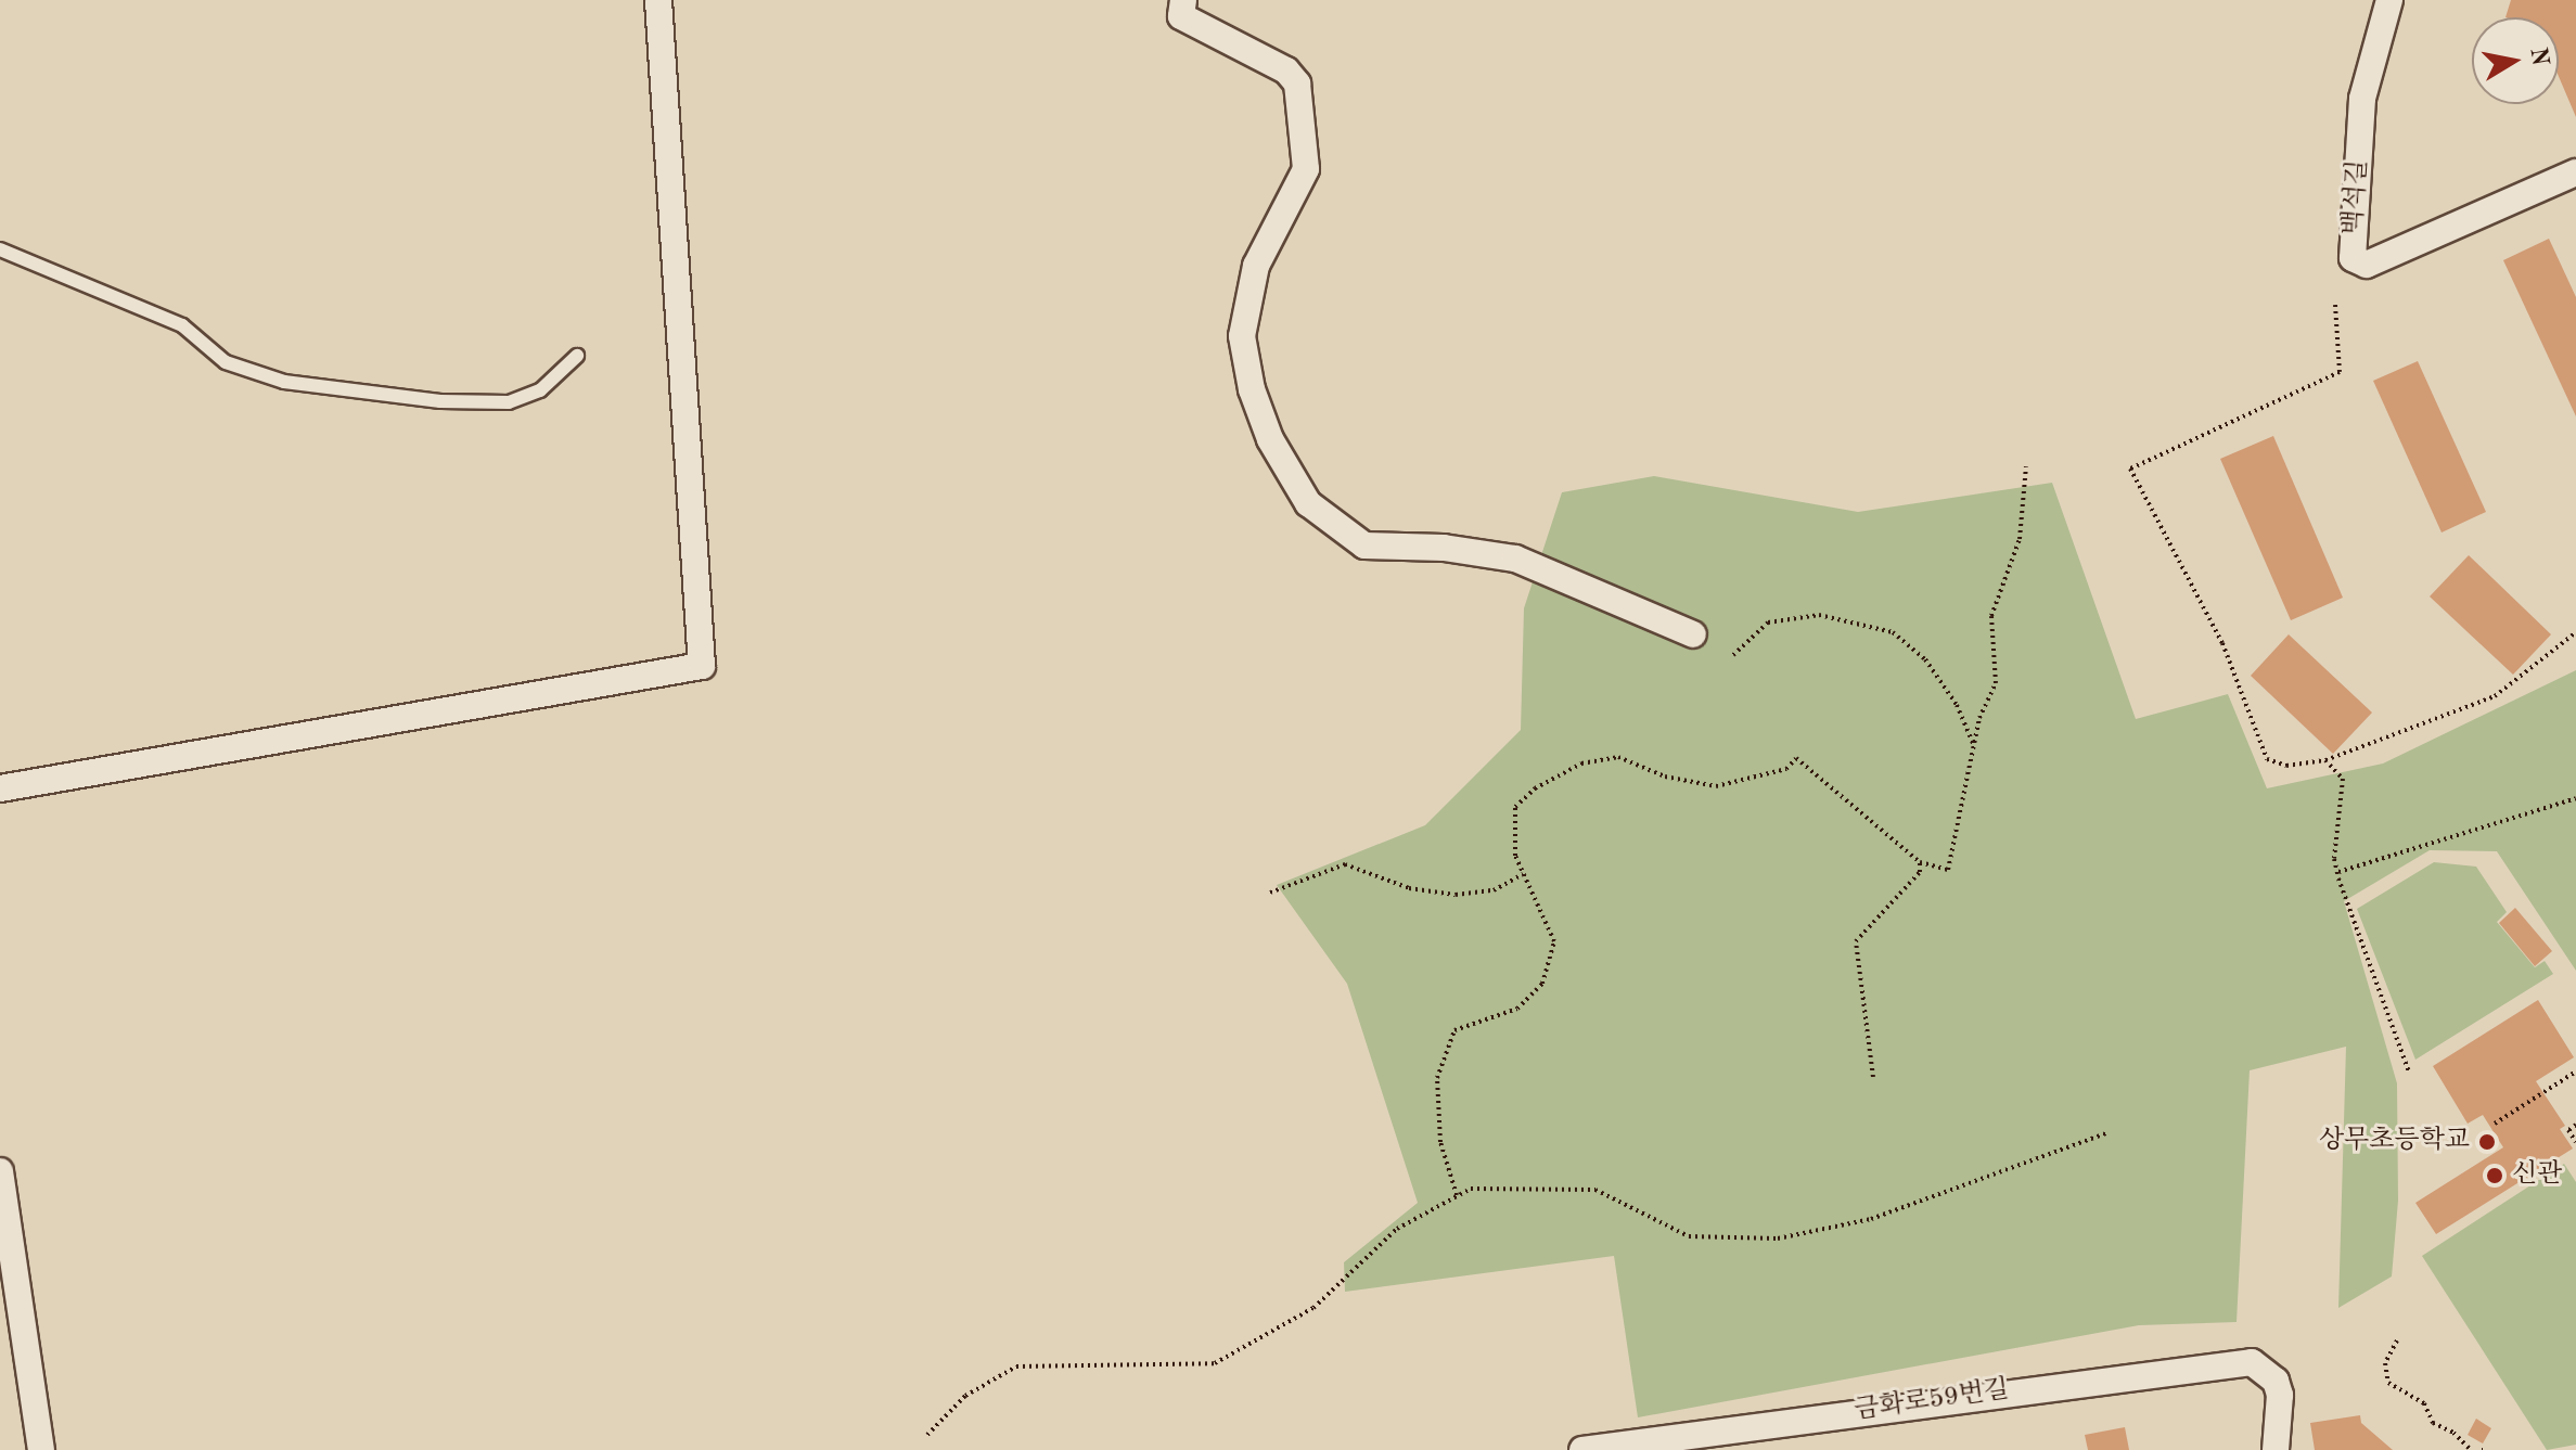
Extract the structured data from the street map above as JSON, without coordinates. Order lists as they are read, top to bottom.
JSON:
{
  "streets": {
    "street": ["백석길", "금화로59번길"]
  },
  "places": ["상무초등학교", "신관"],
  "north": "right"
}
